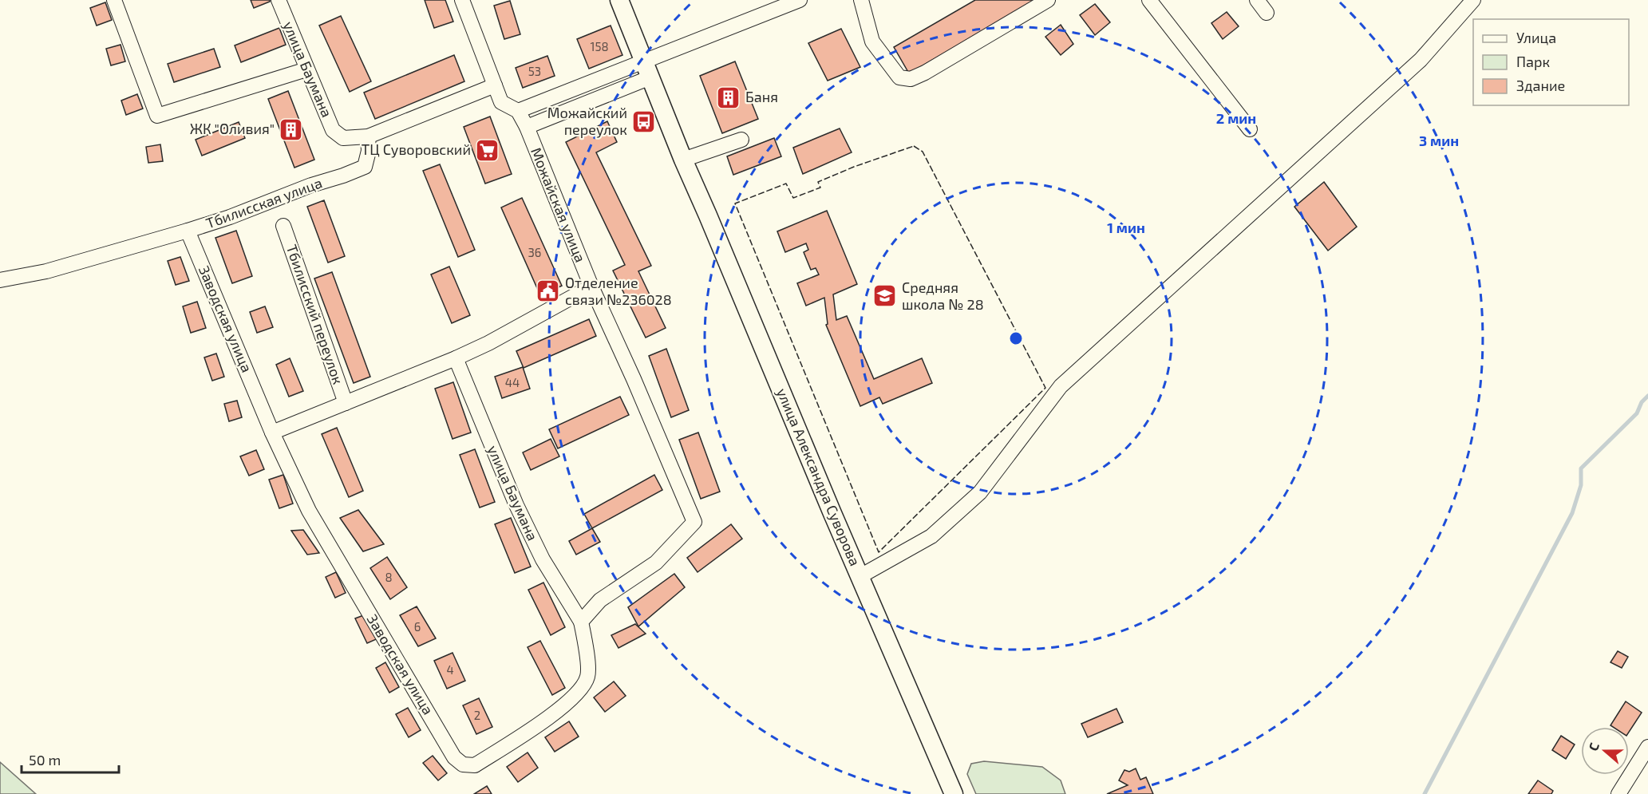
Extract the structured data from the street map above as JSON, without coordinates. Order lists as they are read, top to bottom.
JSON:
{
  "streets": {
    "main road": ["улица Александра Суворова"],
    "street": [
      "улица Баумана",
      "Тбилисская улица",
      "Можайская улица",
      "Тбилисский переулок",
      "Заводская улица"
    ]
  },
  "crossings": [
    ["улица Баумана", "Тбилисская улица"],
    ["улица Баумана", "Можайская улица"],
    ["улица Баумана", "Заводская улица"],
    ["Тбилисская улица", "Заводская улица"],
    ["Можайская улица", "Заводская улица"]
  ],
  "places": {
    "building": ["Баня", "ЖК \"Оливия\""],
    "bus stop": ["Можайский переулок"],
    "supermarket": ["ТЦ Суворовский"],
    "public building": ["Отделение связи №236028"],
    "school or university": ["Средняя школа № 28"]
  },
  "house_numbers": [
    "158",
    "53",
    "36",
    "44",
    "8",
    "6",
    "4",
    "2"
  ],
  "legend": ["Улица", "Парк", "Здание"],
  "scale_bar": "50 m",
  "north": "left",
  "rings": ["2 мин", "3 мин", "1 мин"]
}
